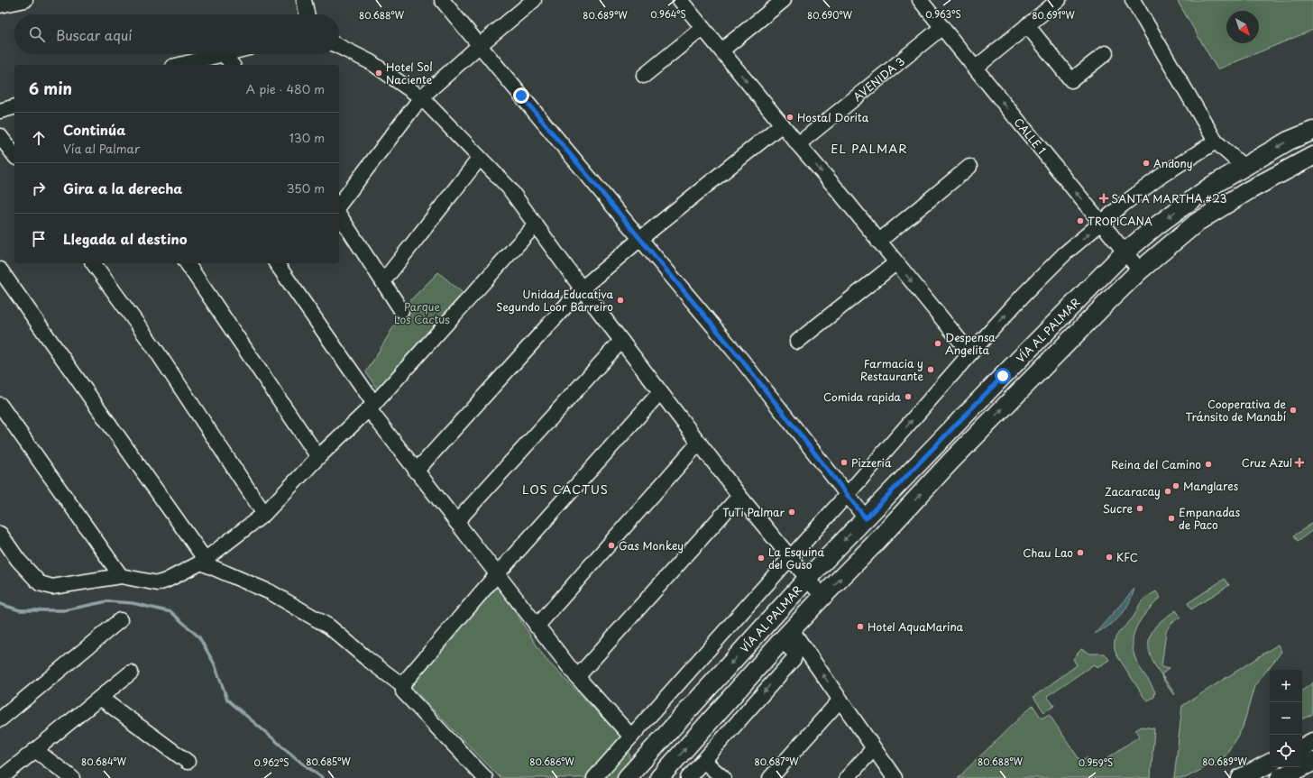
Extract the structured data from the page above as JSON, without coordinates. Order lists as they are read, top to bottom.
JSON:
{
  "streets": {
    "main road": ["VÍA AL PALMAR"],
    "street": ["AVENIDA 3", "CALLE 1"]
  },
  "crossings": [
    ["AVENIDA 3", "CALLE 1"],
    ["CALLE 1", "VÍA AL PALMAR"]
  ],
  "one_way": ["CALLE 1"],
  "districts": ["EL PALMAR", "LOS CACTUS"],
  "parks": ["Parque Los Cactus"],
  "places": {
    "other": [
      "Hotel Sol Naciente",
      "Hostal Dorita",
      "Andony",
      "TROPICANA",
      "Unidad Educativa Segundo Loor Barreiro",
      "Despensa Angelita",
      "Farmacia y Restaurante",
      "Comida rapida",
      "Cooperativa de Tránsito de Manabí",
      "Pizzeria",
      "Reina del Camino",
      "Manglares",
      "Zacaracay",
      "Sucre",
      "TuTi Palmar",
      "Empanadas de Paco",
      "Gas Monkey",
      "Chau Lao",
      "KFC",
      "La Esquina del Guso",
      "Hotel AquaMarina"
    ],
    "health": ["SANTA MARTHA #23", "Cruz Azul"]
  },
  "north": "bottom right",
  "page": {
    "search": "Buscar aquí",
    "heading": ["6 min", "A pie · 480 m"],
    "list": [
      ["Continúa", "Vía al Palmar", "130 m"],
      ["Gira a la derecha", "350 m"],
      "Llegada al destino"
    ],
    "map_buttons": ["+", "−"]
  },
  "coordinates": [
    "0.964°S",
    "0.963°S",
    "80.690°W",
    "80.691°W",
    "80.688°W",
    "80.689°W",
    "80.684°W",
    "80.685°W",
    "80.686°W",
    "80.687°W",
    "0.962°S",
    "0.959°S"
  ]
}
